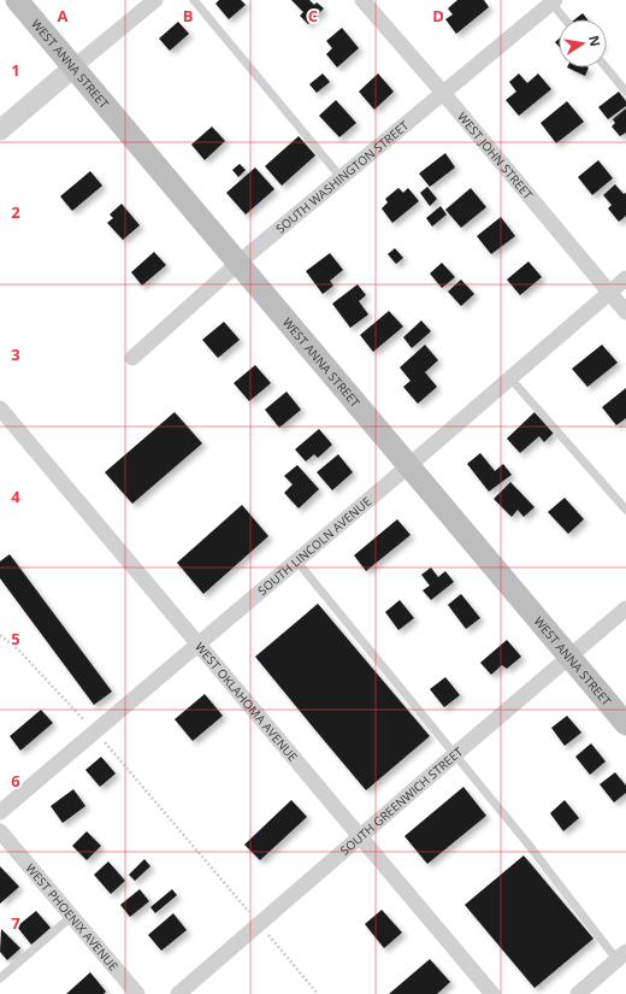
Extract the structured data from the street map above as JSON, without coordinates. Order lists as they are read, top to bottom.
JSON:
{
  "streets": {
    "main road": ["WEST ANNA STREET"],
    "street": [
      "WEST JOHN STREET",
      "SOUTH WASHINGTON STREET",
      "SOUTH LINCOLN AVENUE",
      "WEST OKLAHOMA AVENUE",
      "SOUTH GREENWICH STREET",
      "WEST PHOENIX AVENUE"
    ]
  },
  "crossings": [
    ["WEST ANNA STREET", "SOUTH WASHINGTON STREET"],
    ["WEST ANNA STREET", "SOUTH LINCOLN AVENUE"],
    ["WEST ANNA STREET", "SOUTH GREENWICH STREET"],
    ["WEST JOHN STREET", "SOUTH WASHINGTON STREET"],
    ["WEST JOHN STREET", "SOUTH LINCOLN AVENUE"],
    ["SOUTH LINCOLN AVENUE", "WEST OKLAHOMA AVENUE"],
    ["WEST OKLAHOMA AVENUE", "SOUTH GREENWICH STREET"]
  ],
  "north": "right",
  "grid": {
    "columns": [
      "A",
      "B",
      "C",
      "D"
    ],
    "rows": [
      "1",
      "2",
      "3",
      "4",
      "5",
      "6",
      "7"
    ]
  }
}
